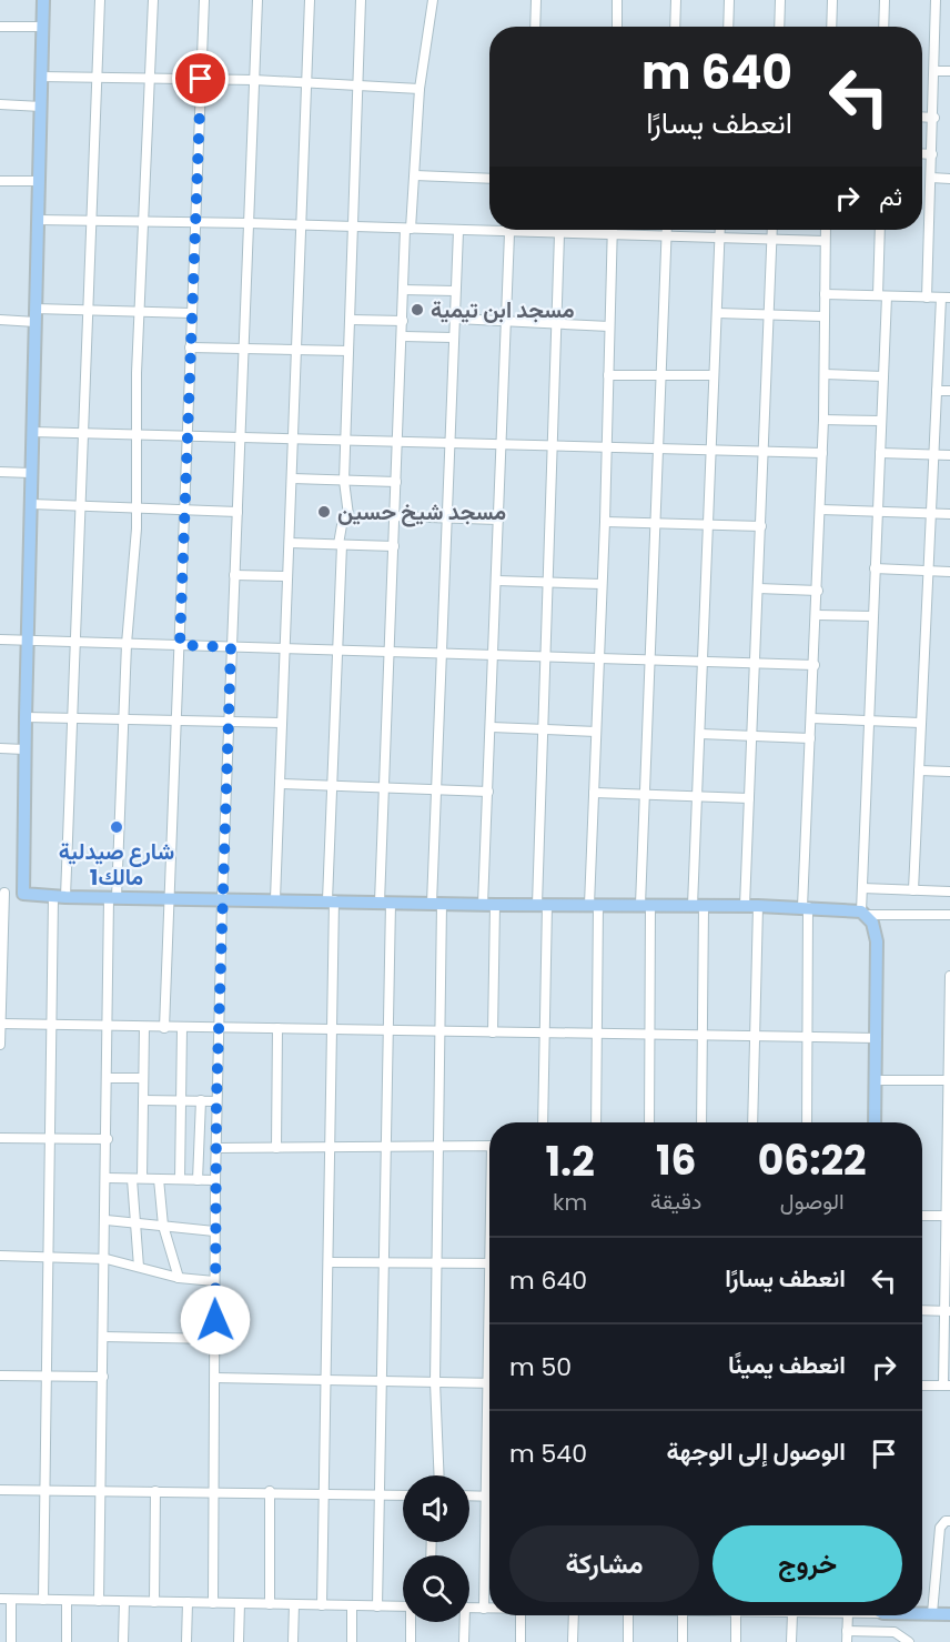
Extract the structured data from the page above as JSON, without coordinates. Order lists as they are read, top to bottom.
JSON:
{
  "places": ["مسجد ابن تيمية", "مسجد شيخ حسين", "شارع صيدلية مالك1"],
  "page": {
    "turn": ["640 m", "انعطف يسارًا"],
    "then": "ثم",
    "eta": [
      "06:22",
      "الوصول",
      "16",
      "دقيقة",
      "1.2",
      "km"
    ],
    "list": [
      {
        "name": "انعطف يسارًا",
        "value": "640 m"
      },
      {
        "name": "انعطف يمينًا",
        "value": "50 m"
      },
      {
        "name": "الوصول إلى الوجهة",
        "value": "540 m"
      }
    ],
    "buttons": ["خروج", "مشاركة"]
  }
}
